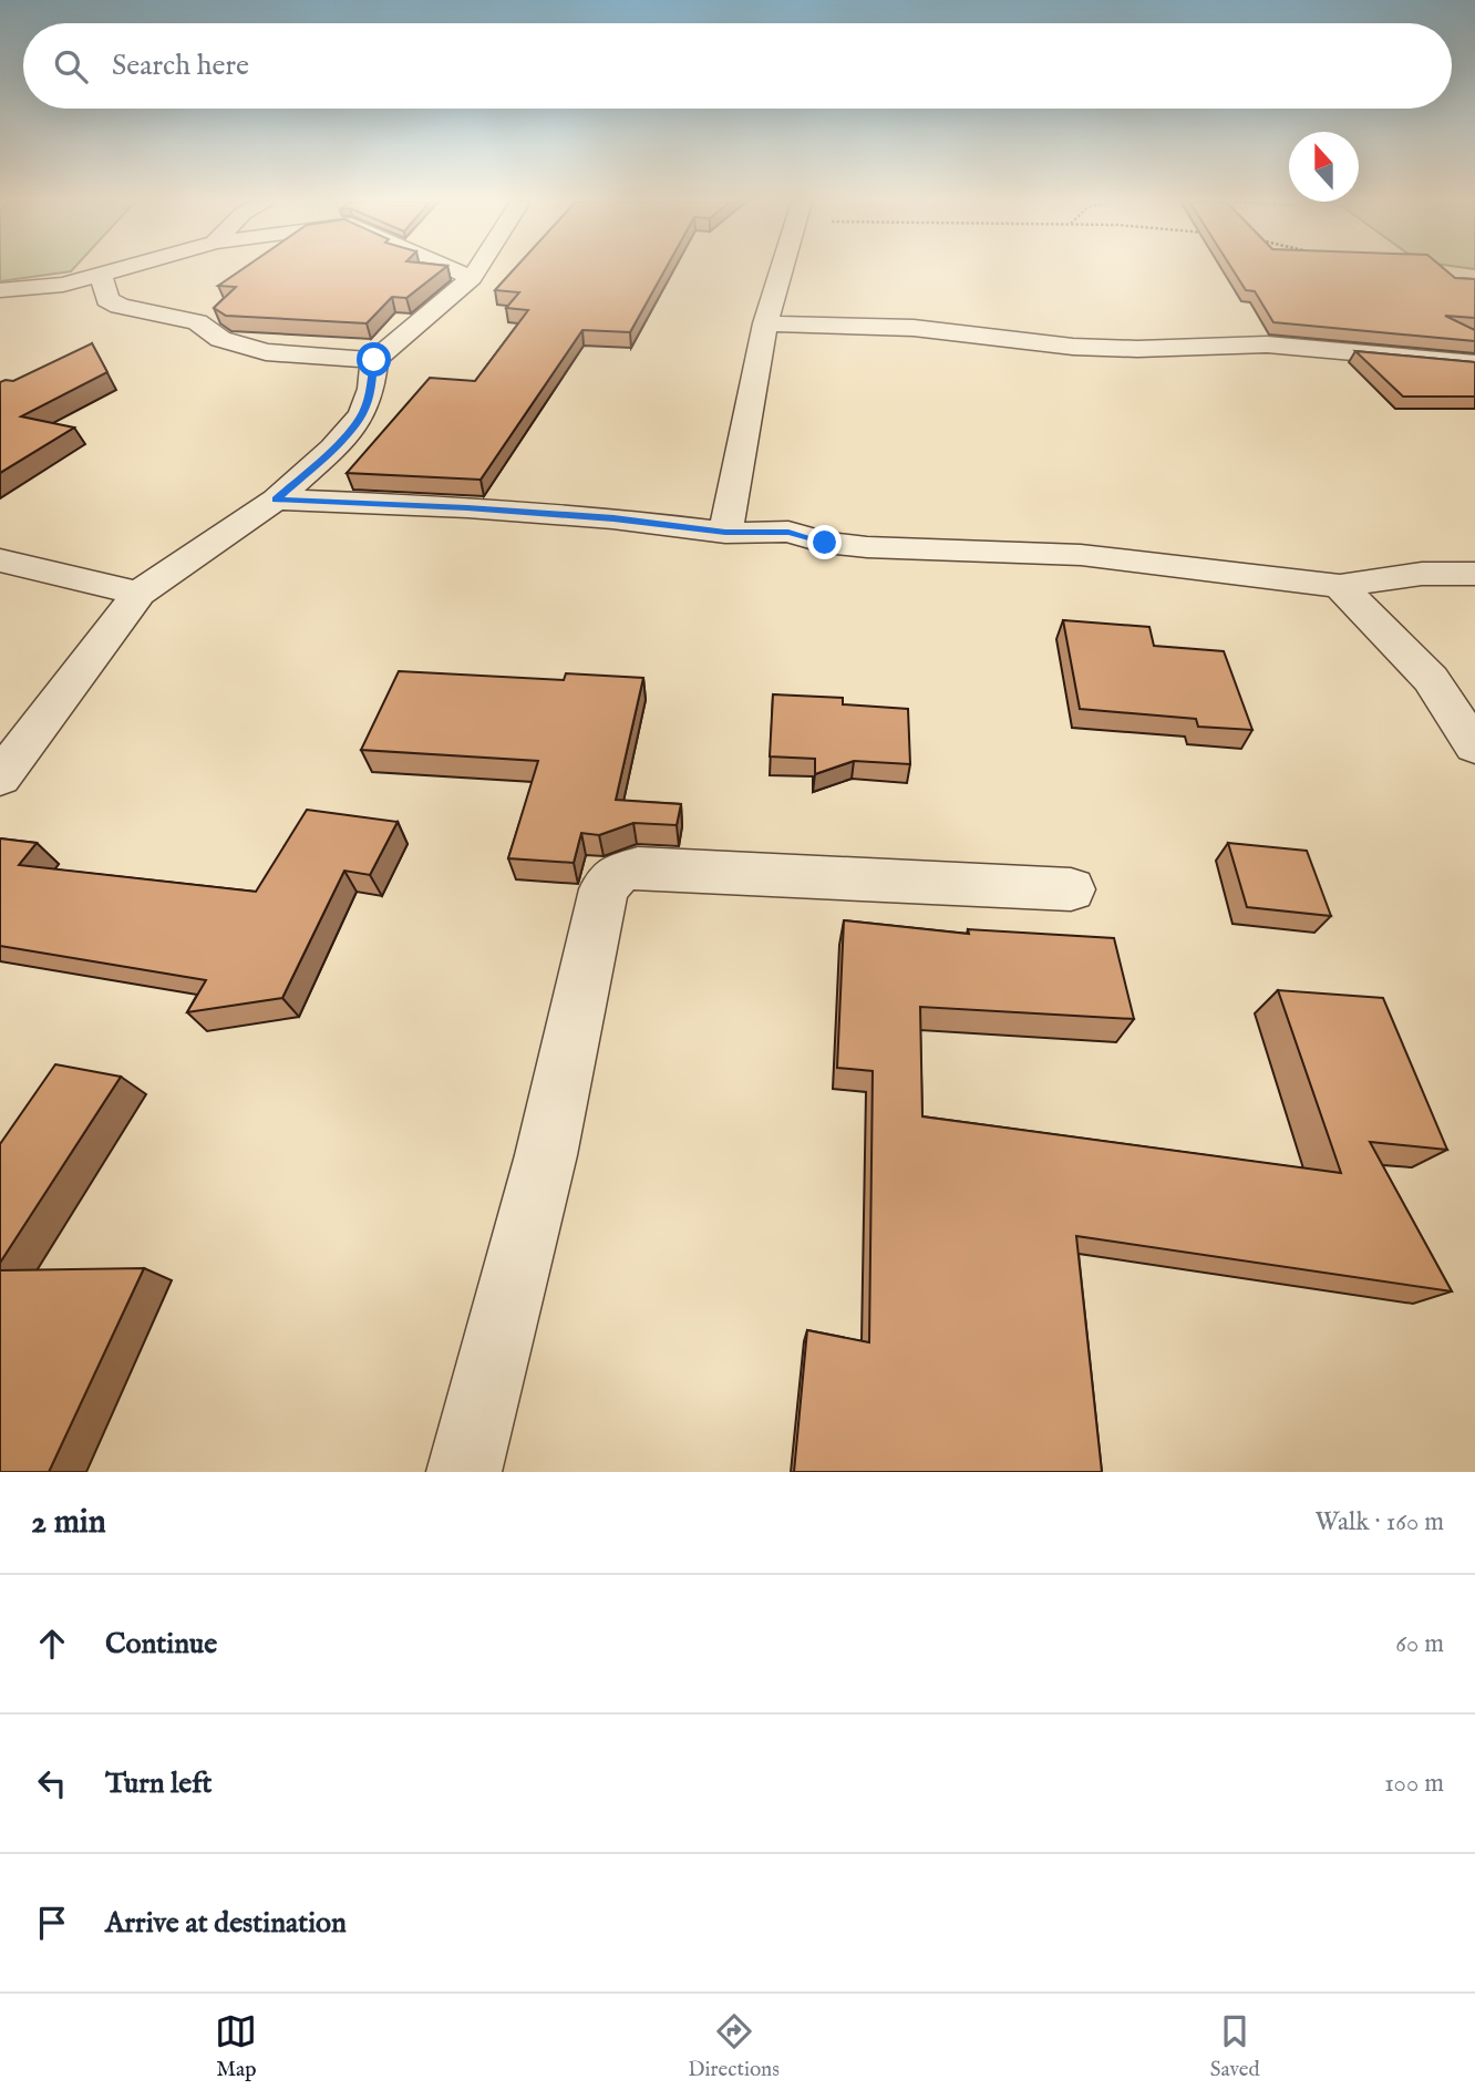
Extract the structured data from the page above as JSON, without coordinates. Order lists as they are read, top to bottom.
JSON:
{
  "north": "top",
  "page": {
    "search": "Search here",
    "heading": ["2 min", "Walk · 160 m"],
    "list": [
      ["Continue", "60 m"],
      ["Turn left", "100 m"],
      "Arrive at destination"
    ],
    "nav": ["Map", "Directions", "Saved"]
  }
}
